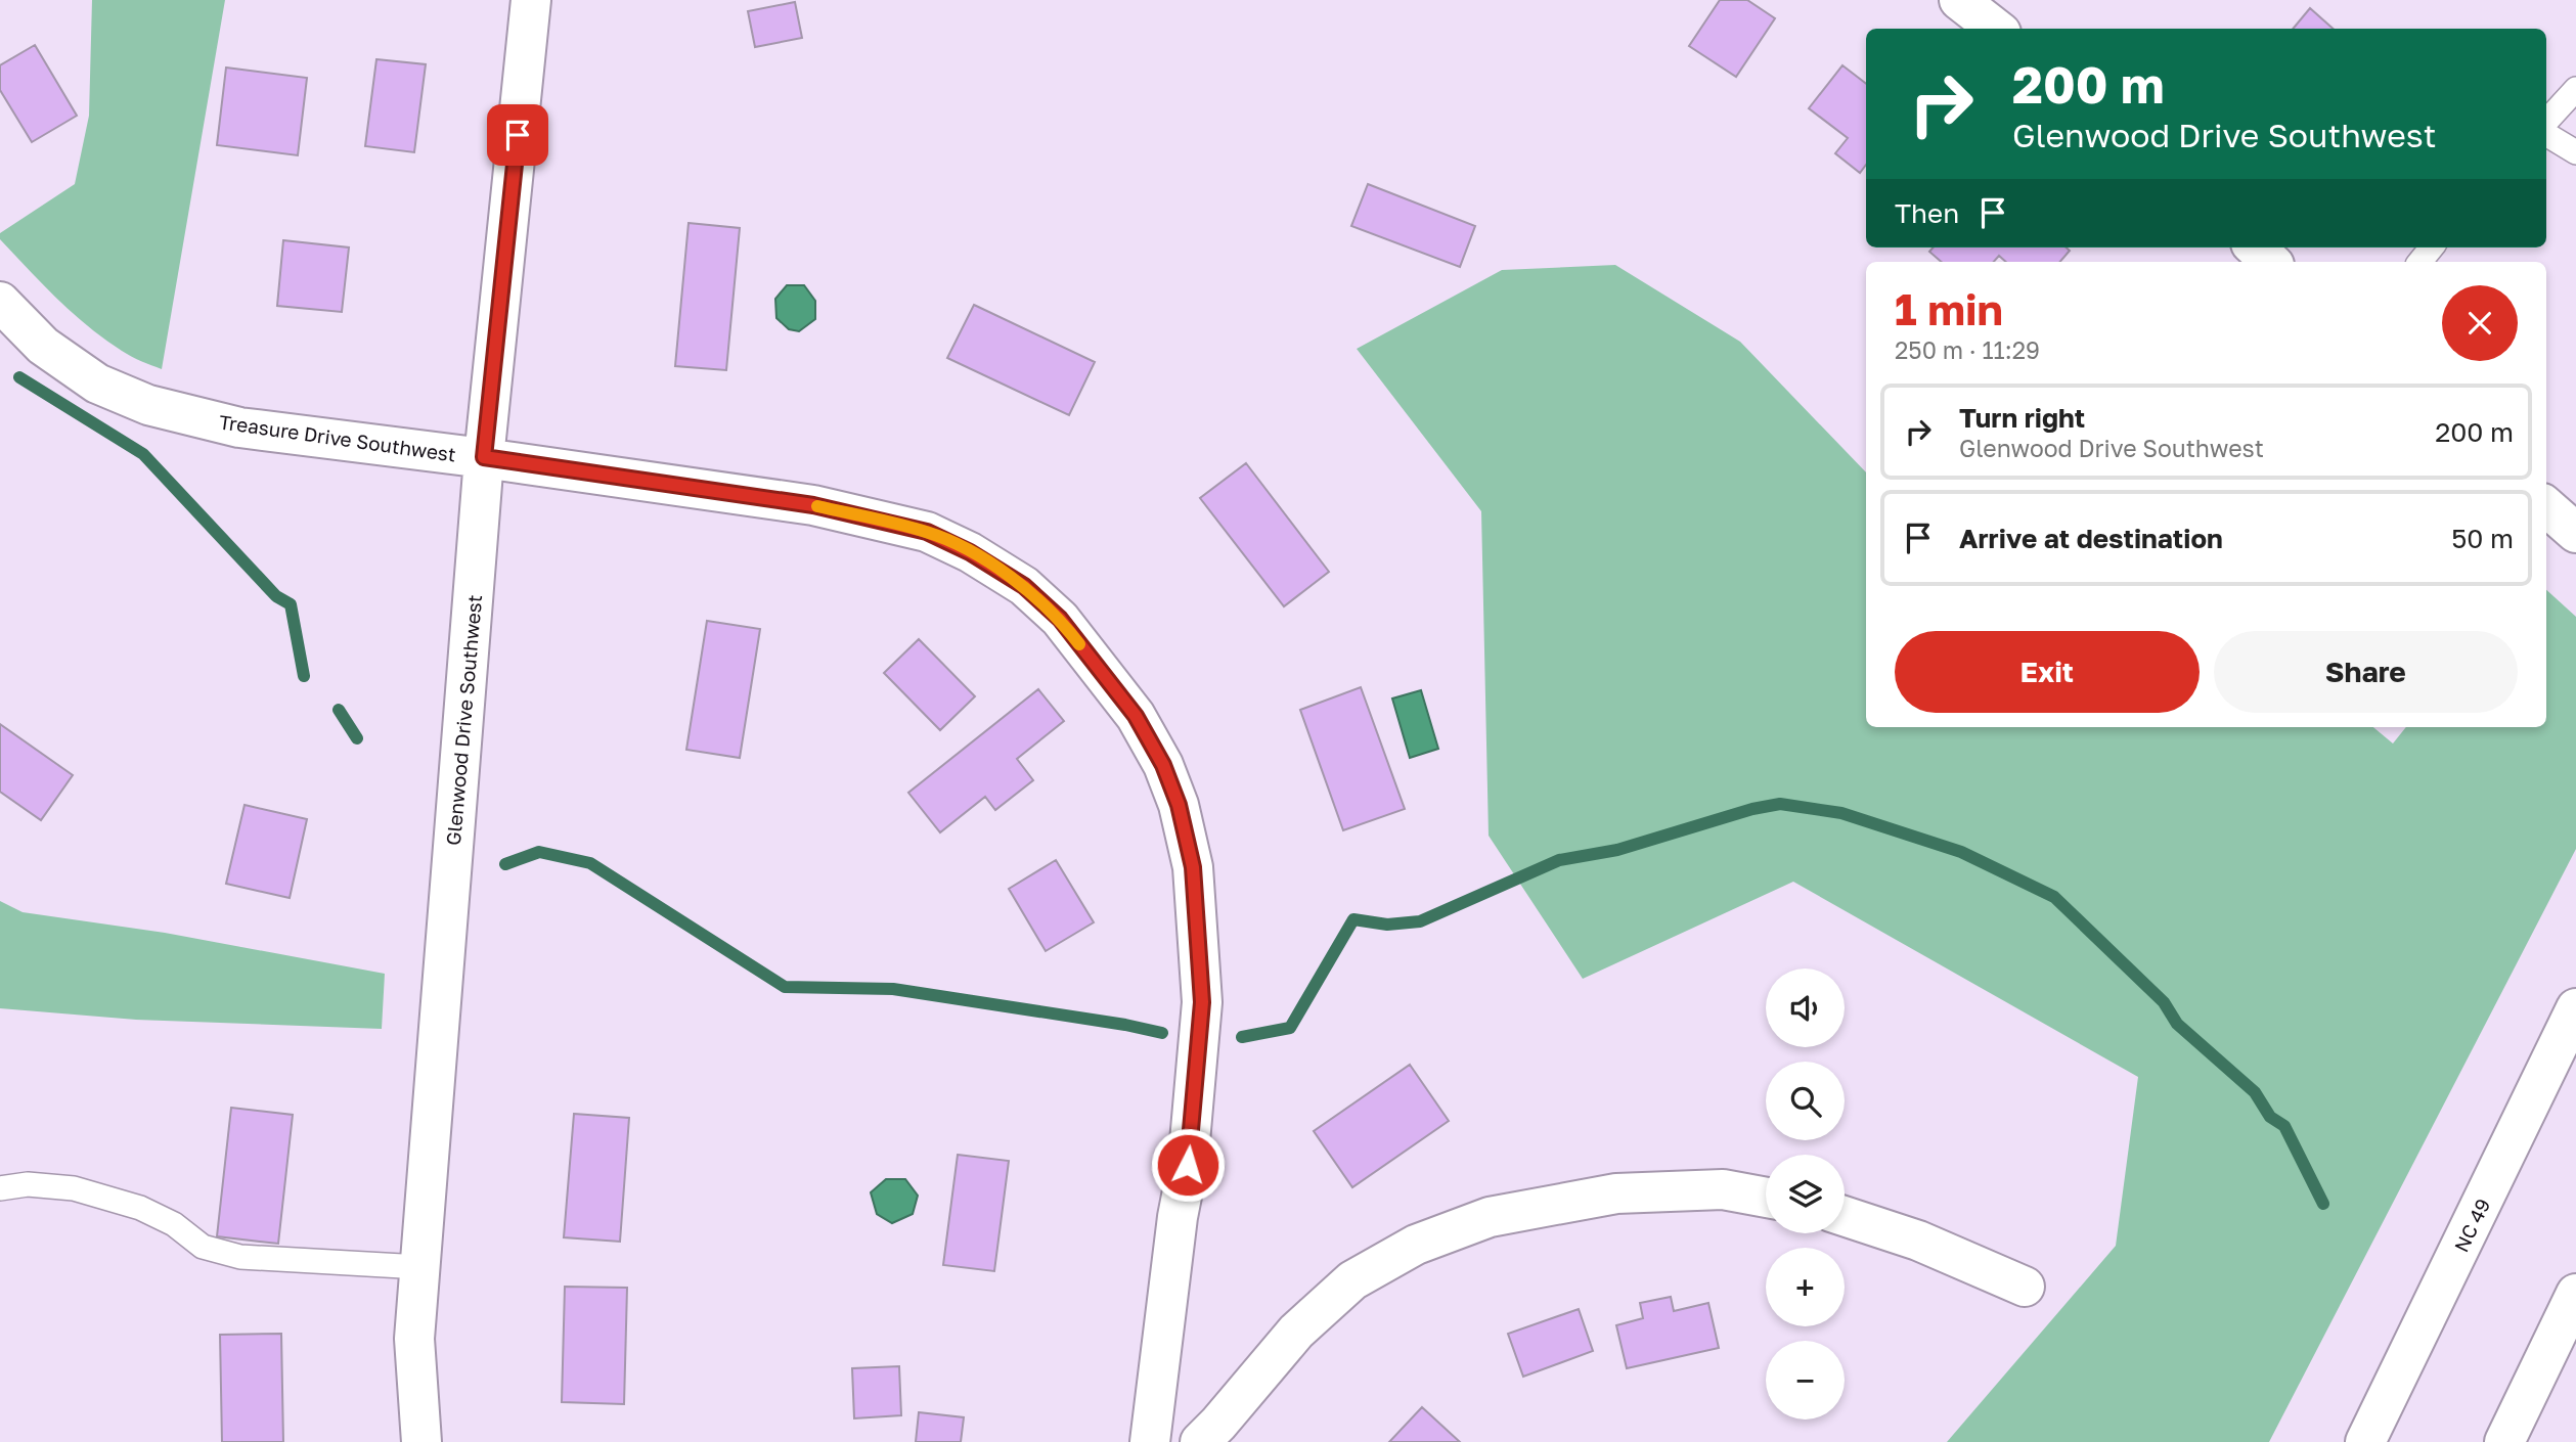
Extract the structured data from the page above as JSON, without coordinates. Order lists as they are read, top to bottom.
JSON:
{
  "streets": {
    "main road": ["Treasure Drive Southwest", "Glenwood Drive Southwest", "NC 49"]
  },
  "crossings": [
    ["Treasure Drive Southwest", "Glenwood Drive Southwest"]
  ],
  "page": {
    "turn": ["200 m", "Glenwood Drive Southwest"],
    "then": "Then",
    "heading": ["1 min", "250 m · 11:29"],
    "list": [
      {
        "name": "Turn right",
        "note": "Glenwood Drive Southwest",
        "value": "200 m"
      },
      {
        "name": "Arrive at destination",
        "value": "50 m"
      }
    ],
    "buttons": ["Exit", "Share"],
    "map_buttons": ["+", "−"]
  }
}
